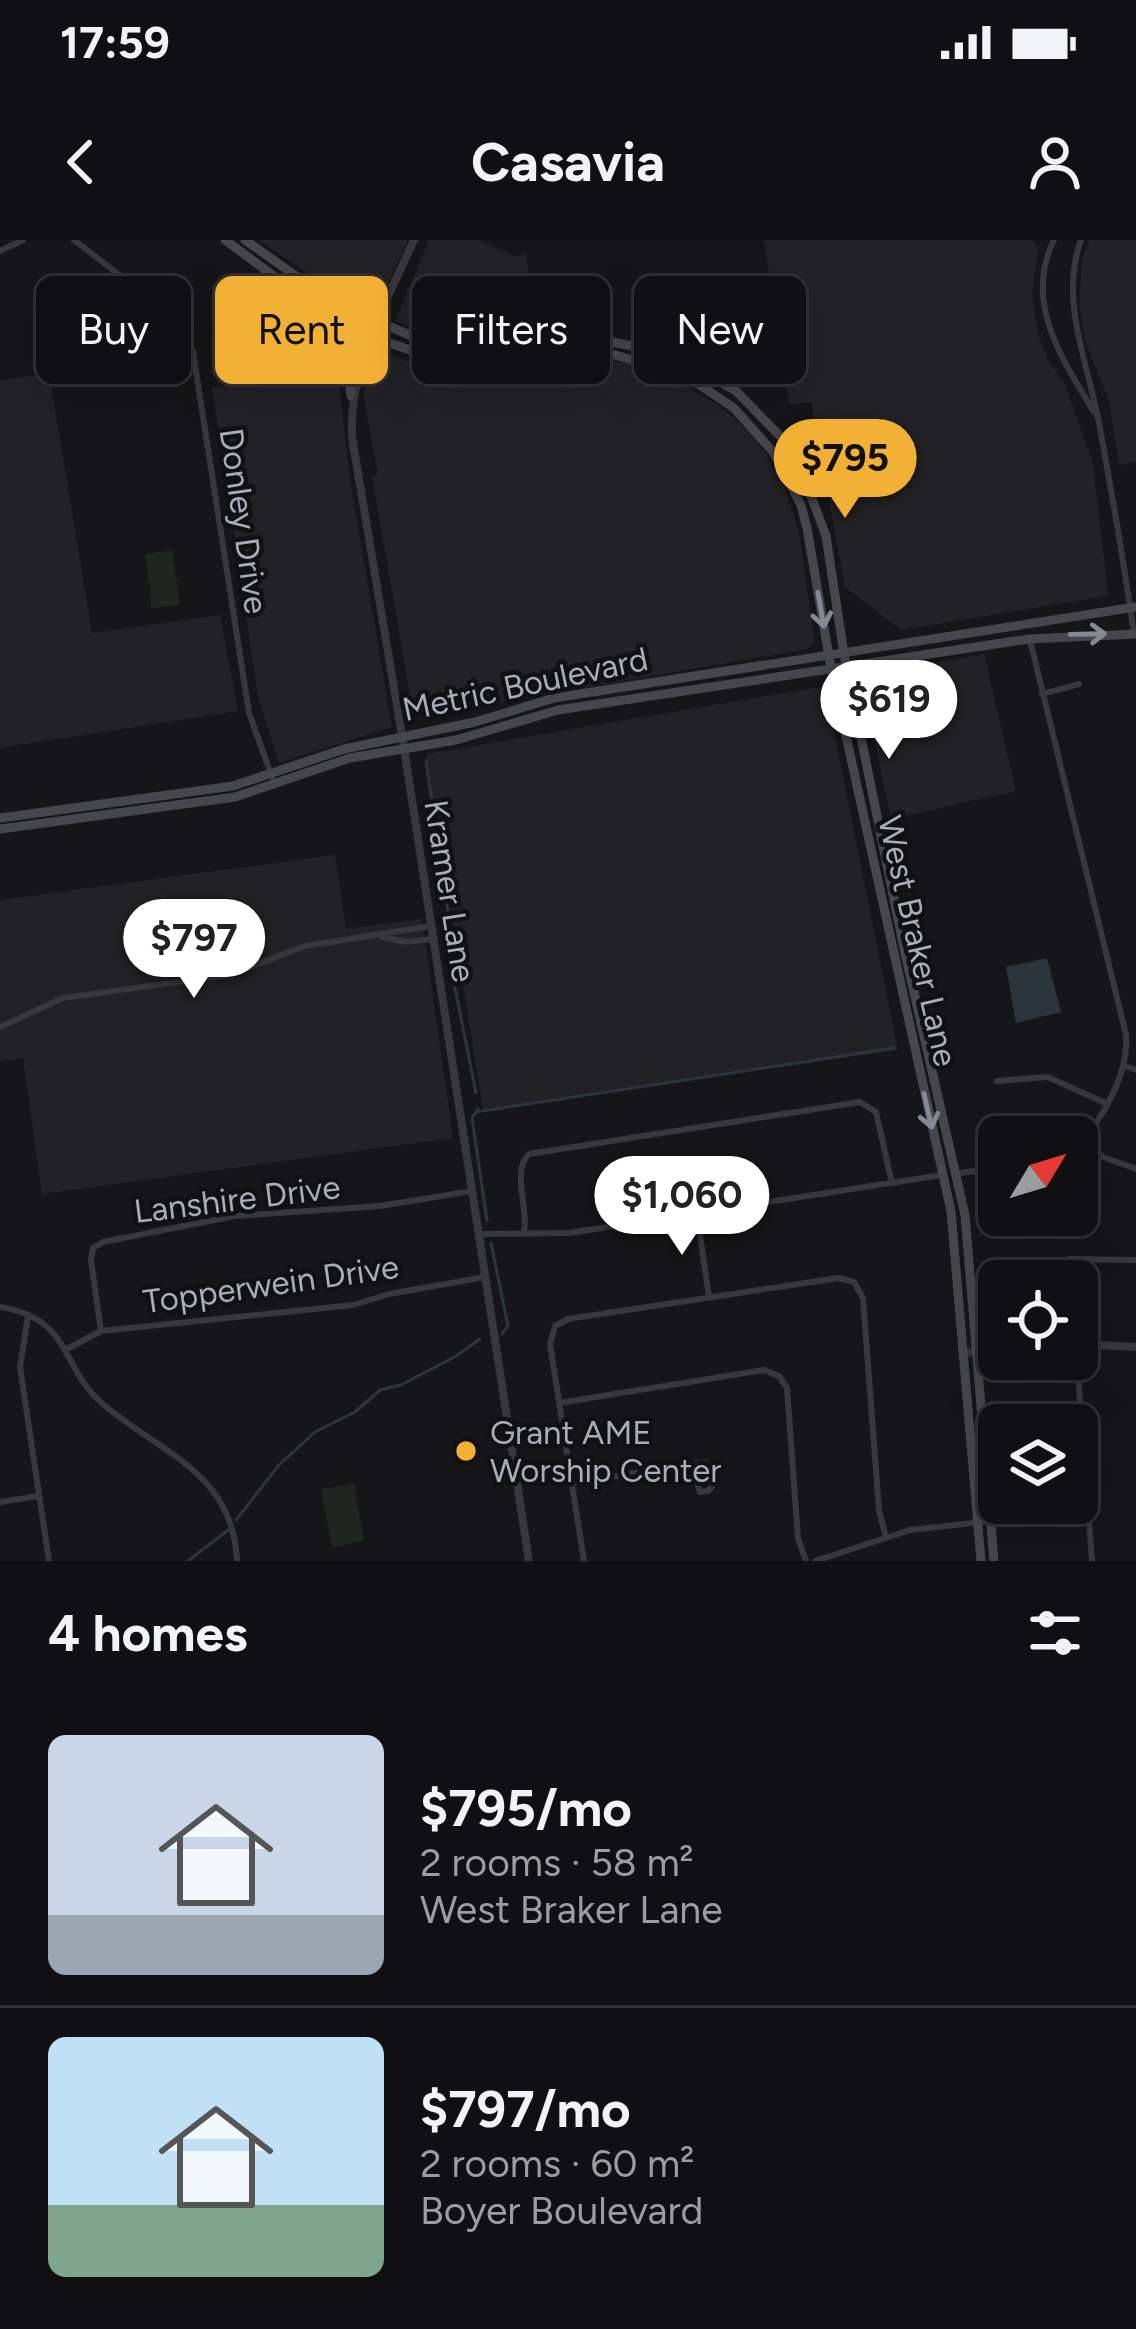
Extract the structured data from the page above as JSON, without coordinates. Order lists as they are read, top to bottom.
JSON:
{
  "streets": {
    "main road": ["Metric Boulevard", "West Braker Lane"],
    "street": [
      "Donley Drive",
      "Kramer Lane",
      "Lanshire Drive",
      "Topperwein Drive"
    ]
  },
  "crossings": [
    ["Donley Drive", "Metric Boulevard"],
    ["Metric Boulevard", "Kramer Lane"],
    ["Metric Boulevard", "West Braker Lane"],
    ["Kramer Lane", "Lanshire Drive"],
    ["Kramer Lane", "Topperwein Drive"],
    ["Lanshire Drive", "Topperwein Drive"]
  ],
  "places": ["Grant AME Worship Center"],
  "north": "top right",
  "page": {
    "status": "17:59",
    "header": "Casavia",
    "chip": [
      "Buy",
      "Rent",
      "Filters",
      "New"
    ],
    "price": [
      "$795",
      "$619",
      "$797",
      "$1,060"
    ],
    "heading": "4 homes",
    "list": [
      {
        "name": "$795/mo",
        "note": "2 rooms · 58 m² · West Braker Lane"
      },
      {
        "name": "$797/mo",
        "note": "2 rooms · 60 m² · Boyer Boulevard"
      }
    ]
  }
}
